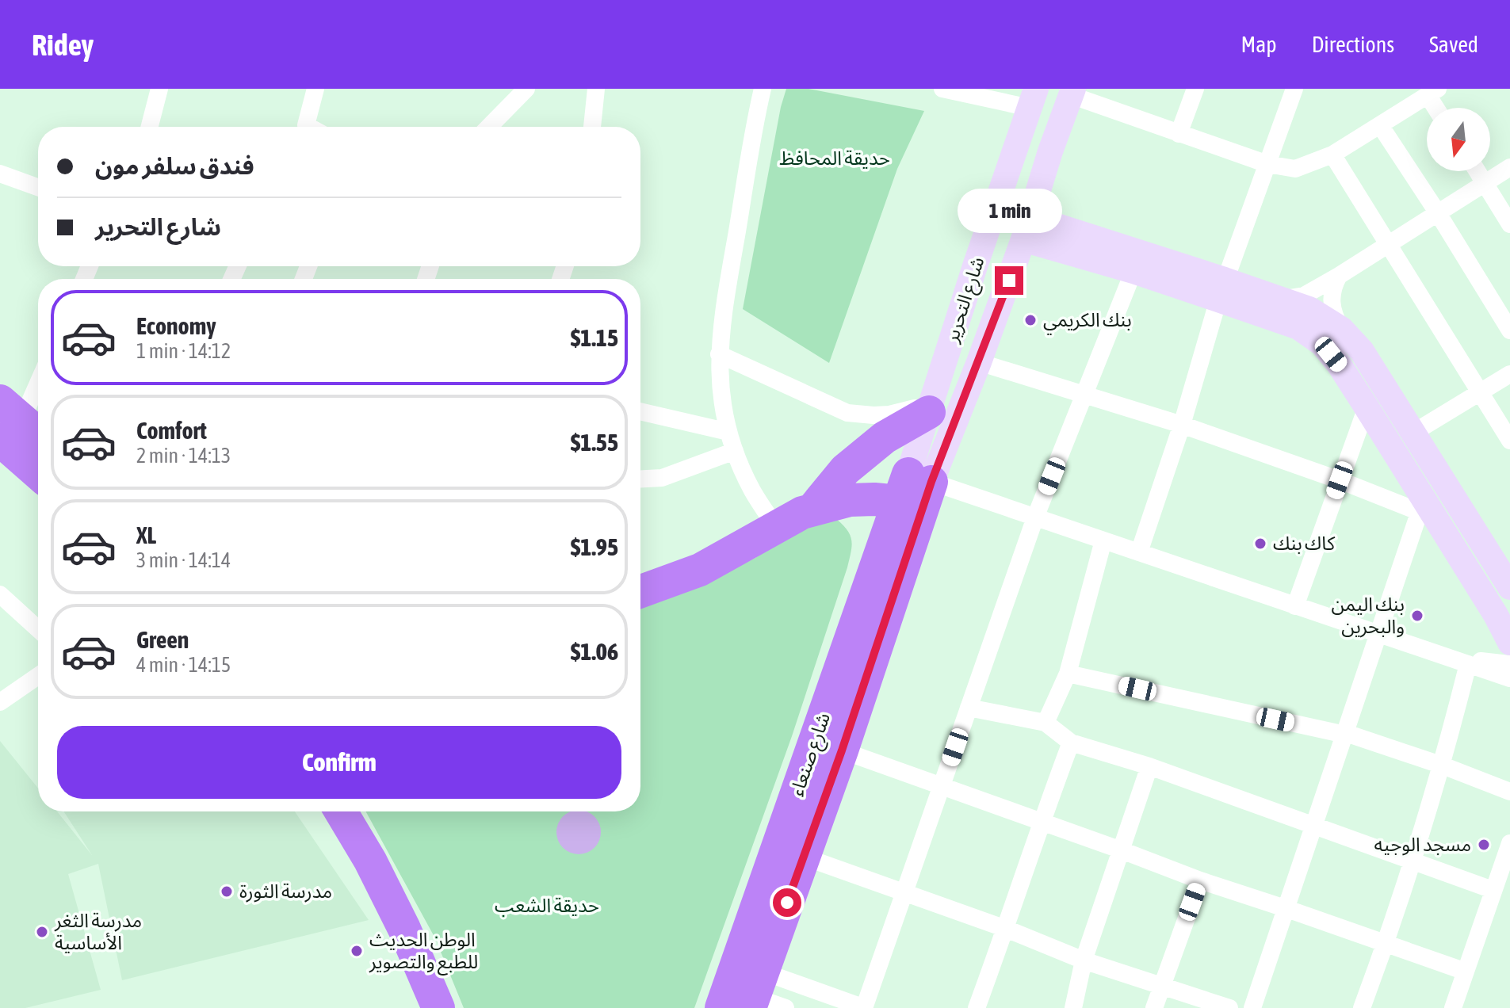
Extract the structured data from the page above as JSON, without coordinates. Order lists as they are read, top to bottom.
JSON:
{
  "streets": {
    "highway": ["شارع صنعاء"],
    "main road": ["شارع التحرير"]
  },
  "crossings": [
    ["شارع التحرير", "شارع صنعاء"]
  ],
  "parks": ["حديقة المحافظ", "حديقة الشعب"],
  "places": [
    "بنك الكريمي",
    "كاك بنك",
    "بنك اليمن والبحرين",
    "مسجد الوجيه",
    "مدرسة الثورة",
    "مدرسة الثغر الأساسية",
    "الوطن الحديث للطبع والتصوير"
  ],
  "north": "bottom",
  "page": {
    "header": "Ridey",
    "nav": ["Map", "Directions", "Saved"],
    "banner": ["فندق سلفر مون", "شارع التحرير"],
    "bubble": "1 min",
    "list": [
      {
        "name": "Economy",
        "note": "1 min · 14:12",
        "value": "$1.15"
      },
      {
        "name": "Comfort",
        "note": "2 min · 14:13",
        "value": "$1.55"
      },
      {
        "name": "XL",
        "note": "3 min · 14:14",
        "value": "$1.95"
      },
      {
        "name": "Green",
        "note": "4 min · 14:15",
        "value": "$1.06"
      }
    ],
    "buttons": "Confirm"
  }
}
